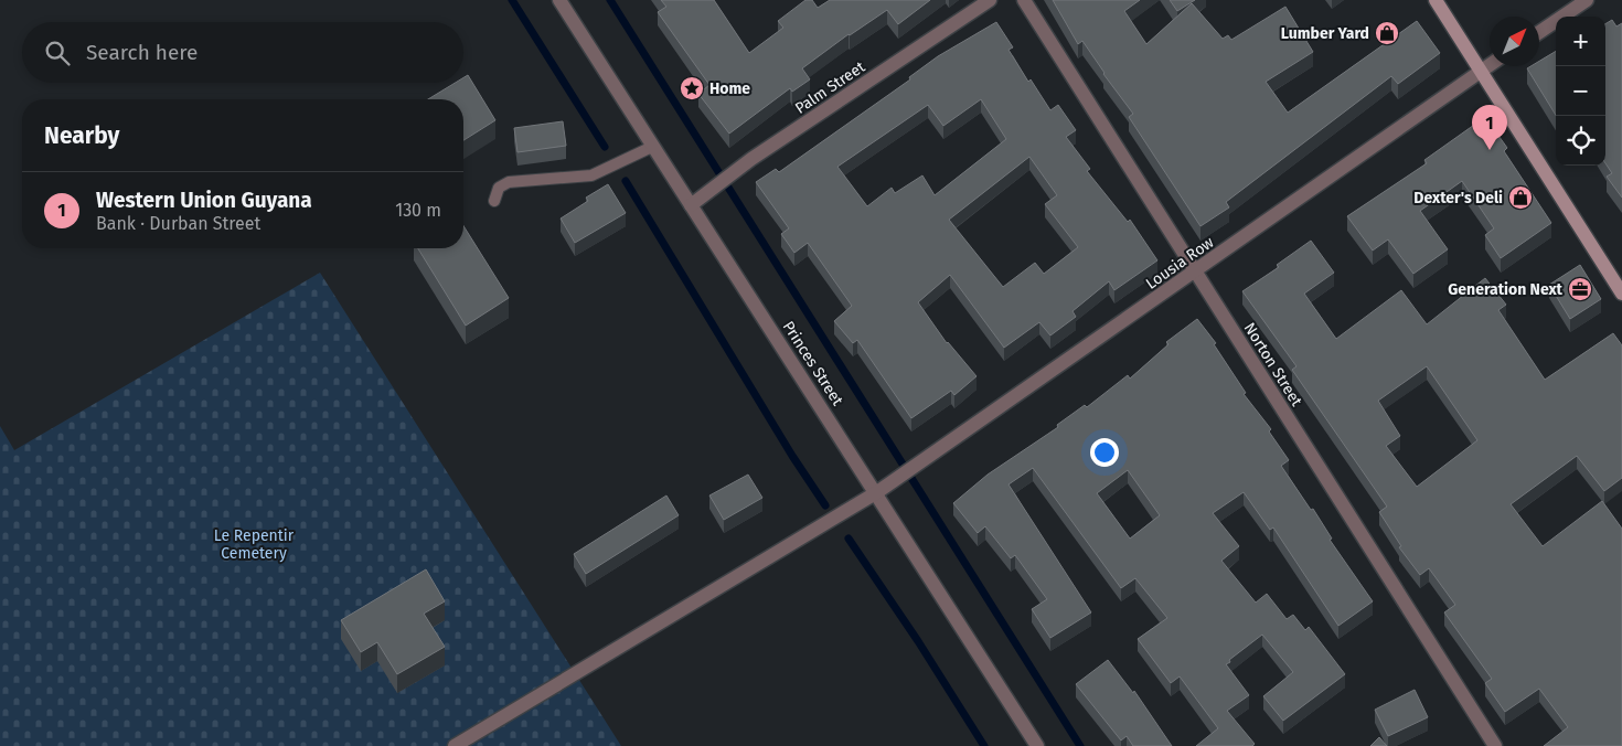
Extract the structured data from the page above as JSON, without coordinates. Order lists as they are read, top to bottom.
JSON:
{
  "streets": {
    "street": [
      "Palm Street",
      "Lousia Row",
      "Princes Street",
      "Norton Street"
    ]
  },
  "crossings": [
    ["Palm Street", "Princes Street"],
    ["Lousia Row", "Princes Street"],
    ["Lousia Row", "Norton Street"]
  ],
  "parks": ["Le Repentir Cemetery"],
  "places": {
    "shop": ["Lumber Yard", "Dexter's Deli"],
    "place": ["Home"],
    "office": ["Generation Next"]
  },
  "north": "top right",
  "page": {
    "map_buttons": ["+", "−"],
    "search": "Search here",
    "heading": "Nearby",
    "pins": "1",
    "list": [
      {
        "mark": "1",
        "name": "Western Union Guyana",
        "note": "Bank · Durban Street",
        "value": "130 m"
      }
    ]
  }
}
